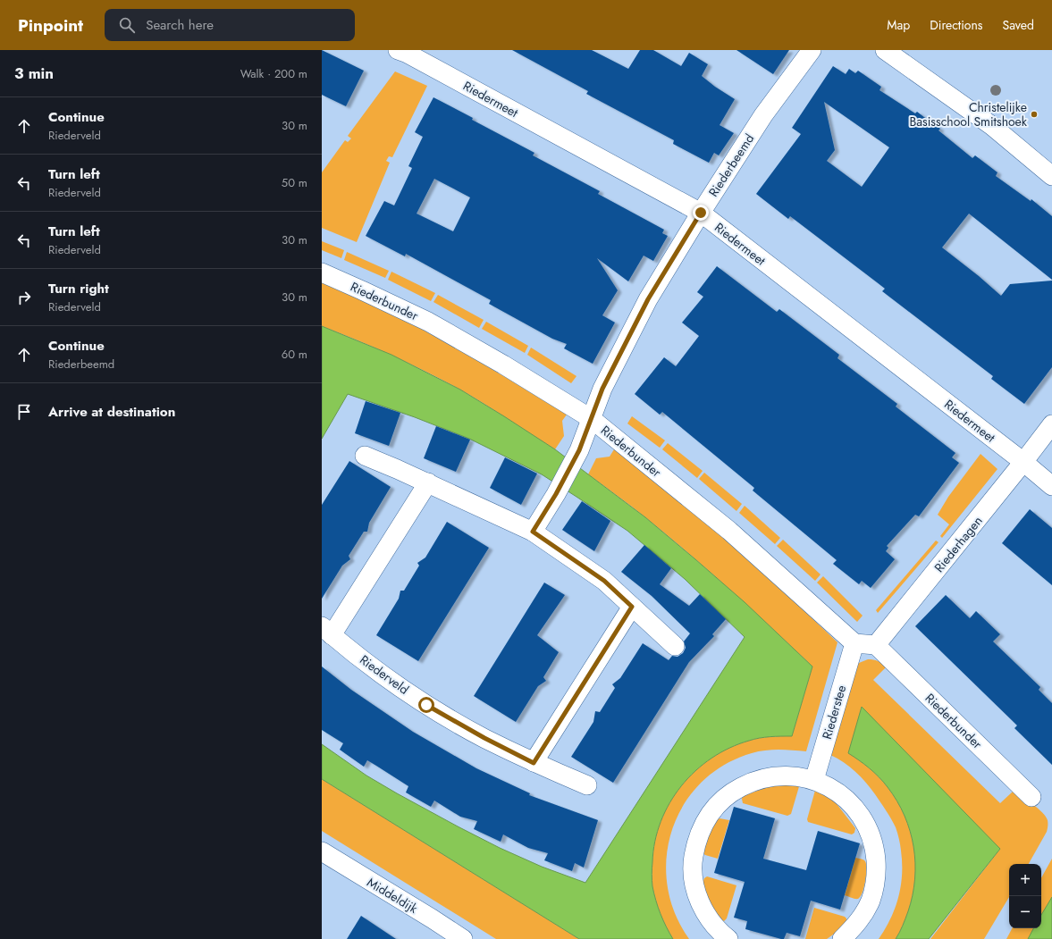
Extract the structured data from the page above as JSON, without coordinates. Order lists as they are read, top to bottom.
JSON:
{
  "streets": {
    "street": [
      "Riedermeet",
      "Riederbeemd",
      "Riederbunder",
      "Riederhagen",
      "Riederveld",
      "Riederstee",
      "Middeldijk"
    ]
  },
  "crossings": [
    ["Riedermeet", "Riederbeemd"],
    ["Riedermeet", "Riederhagen"],
    ["Riederbeemd", "Riederbunder"],
    ["Riederbunder", "Riederhagen"],
    ["Riederbunder", "Riederstee"]
  ],
  "places": ["Christelijke Basisschool Smitshoek"],
  "page": {
    "header": "Pinpoint",
    "search": "Search here",
    "nav": ["Map", "Directions", "Saved"],
    "heading": ["3 min", "Walk · 200 m"],
    "list": [
      ["Continue", "Riederveld", "30 m"],
      ["Turn left", "Riederveld", "50 m"],
      ["Turn left", "Riederveld", "30 m"],
      ["Turn right", "Riederveld", "30 m"],
      ["Continue", "Riederbeemd", "60 m"],
      "Arrive at destination"
    ],
    "map_buttons": ["+", "−"]
  }
}
